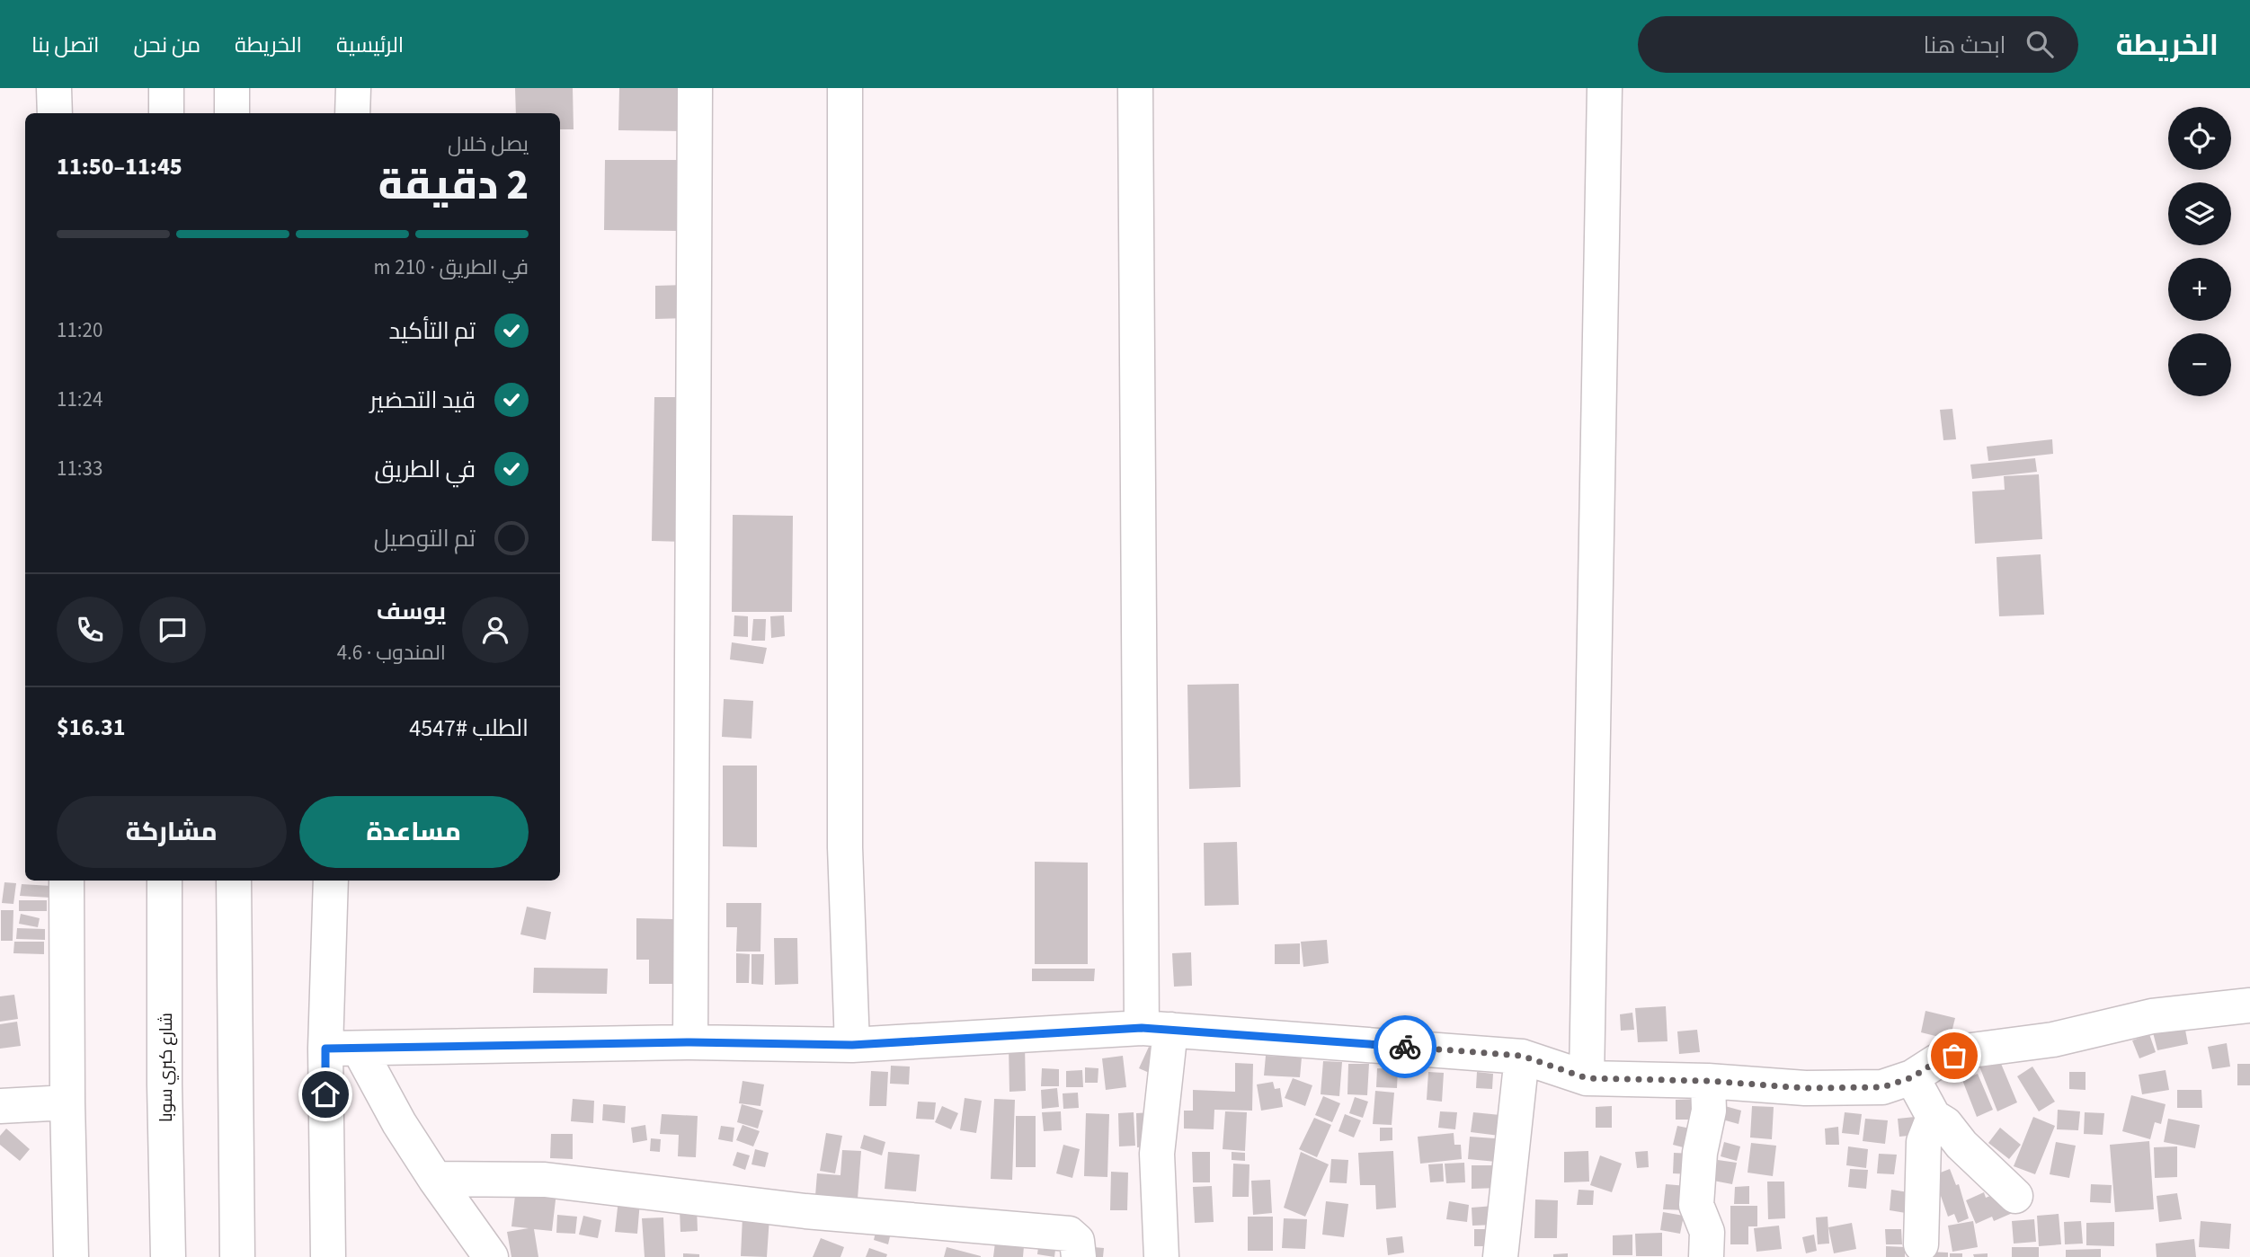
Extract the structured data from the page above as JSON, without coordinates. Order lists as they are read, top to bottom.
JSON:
{
  "streets": {
    "main road": ["شارع كبري سوبا"]
  },
  "page": {
    "header": "الخريطة",
    "search": "ابحث هنا",
    "nav": [
      "الرئيسية",
      "الخريطة",
      "من نحن",
      "اتصل بنا"
    ],
    "map_buttons": ["+", "−"],
    "heading": ["2 دقيقة", "يصل خلال", "11:45–11:50"],
    "panel": [
      "يوسف",
      "المندوب · 4.6",
      "الطلب #4547",
      "$16.31"
    ],
    "bar": "في الطريق · 210 m",
    "list": [
      ["تم التأكيد", "11:20"],
      ["قيد التحضير", "11:24"],
      ["في الطريق", "11:33"],
      "تم التوصيل"
    ],
    "buttons": ["مساعدة", "مشاركة"]
  }
}
